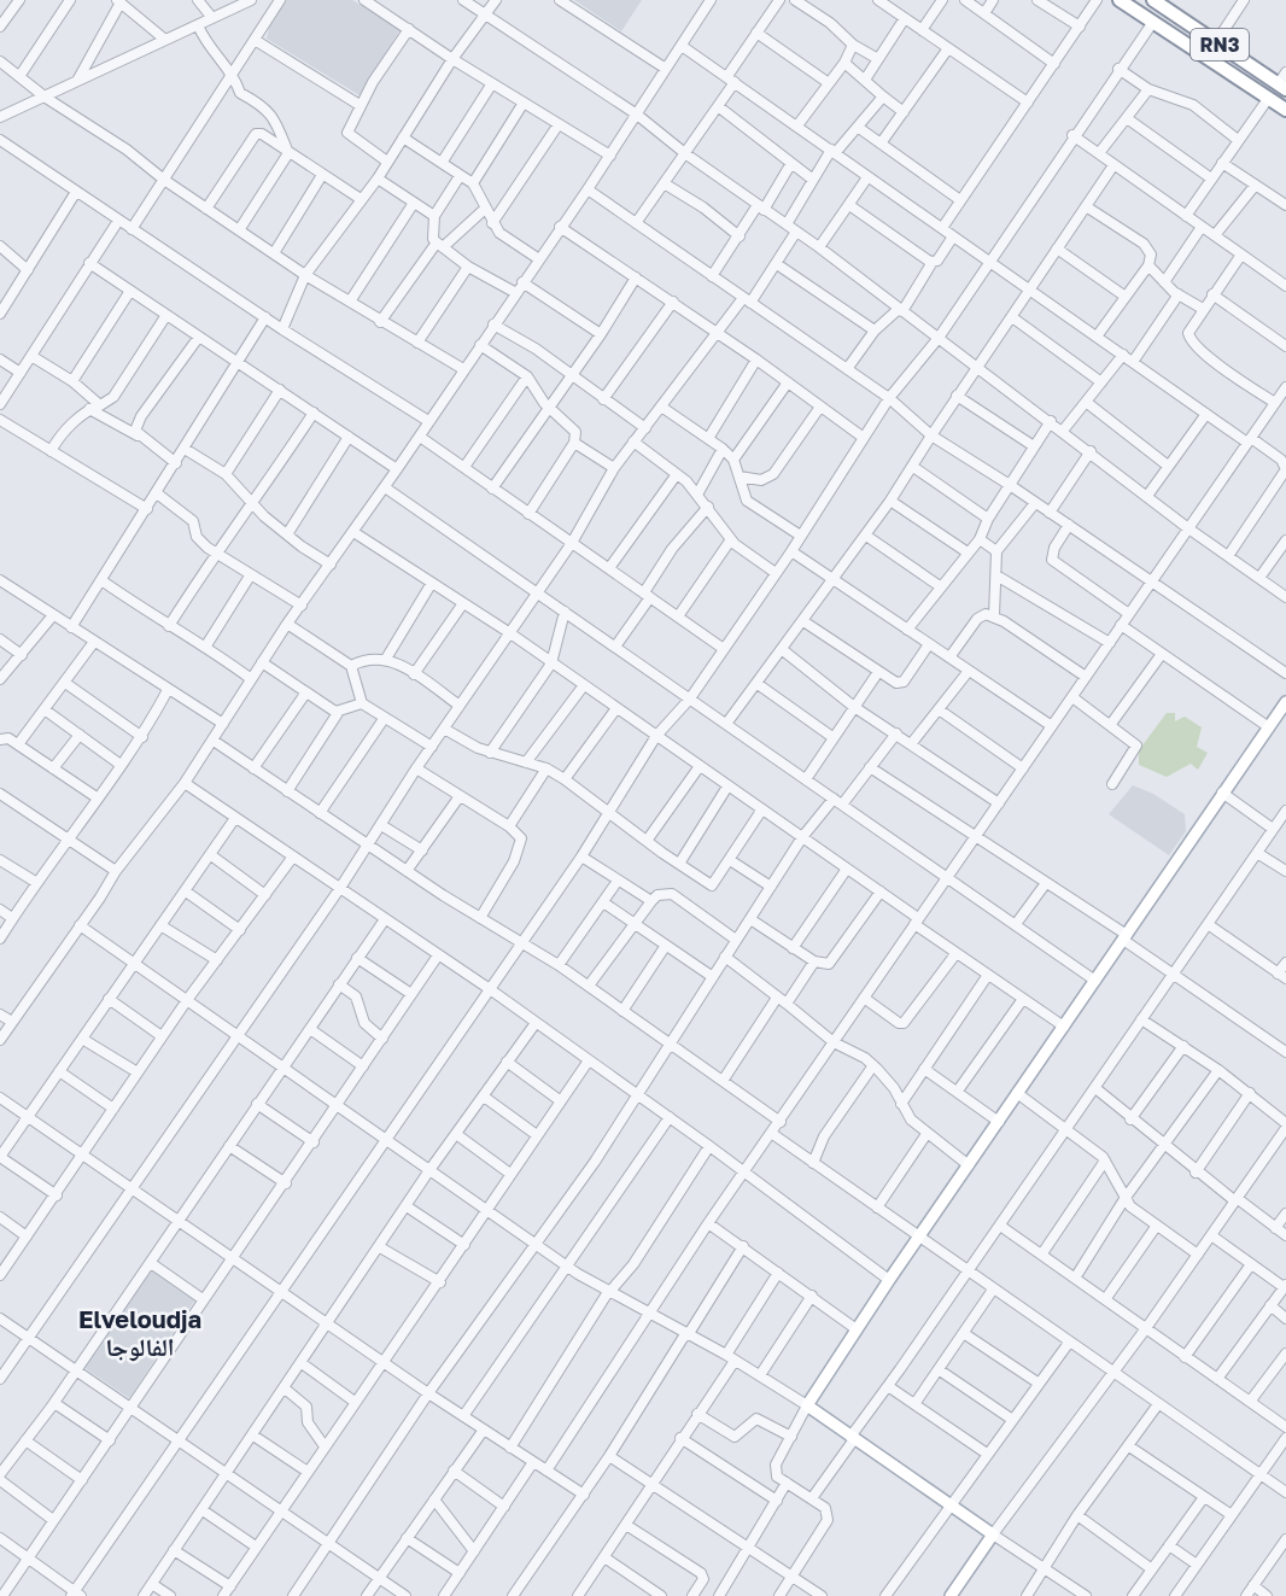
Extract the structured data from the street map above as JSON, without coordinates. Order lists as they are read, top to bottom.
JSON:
{
  "streets": {
    "highway": ["RN3"]
  },
  "districts": ["Elveloudja الفالوجا"]
}
